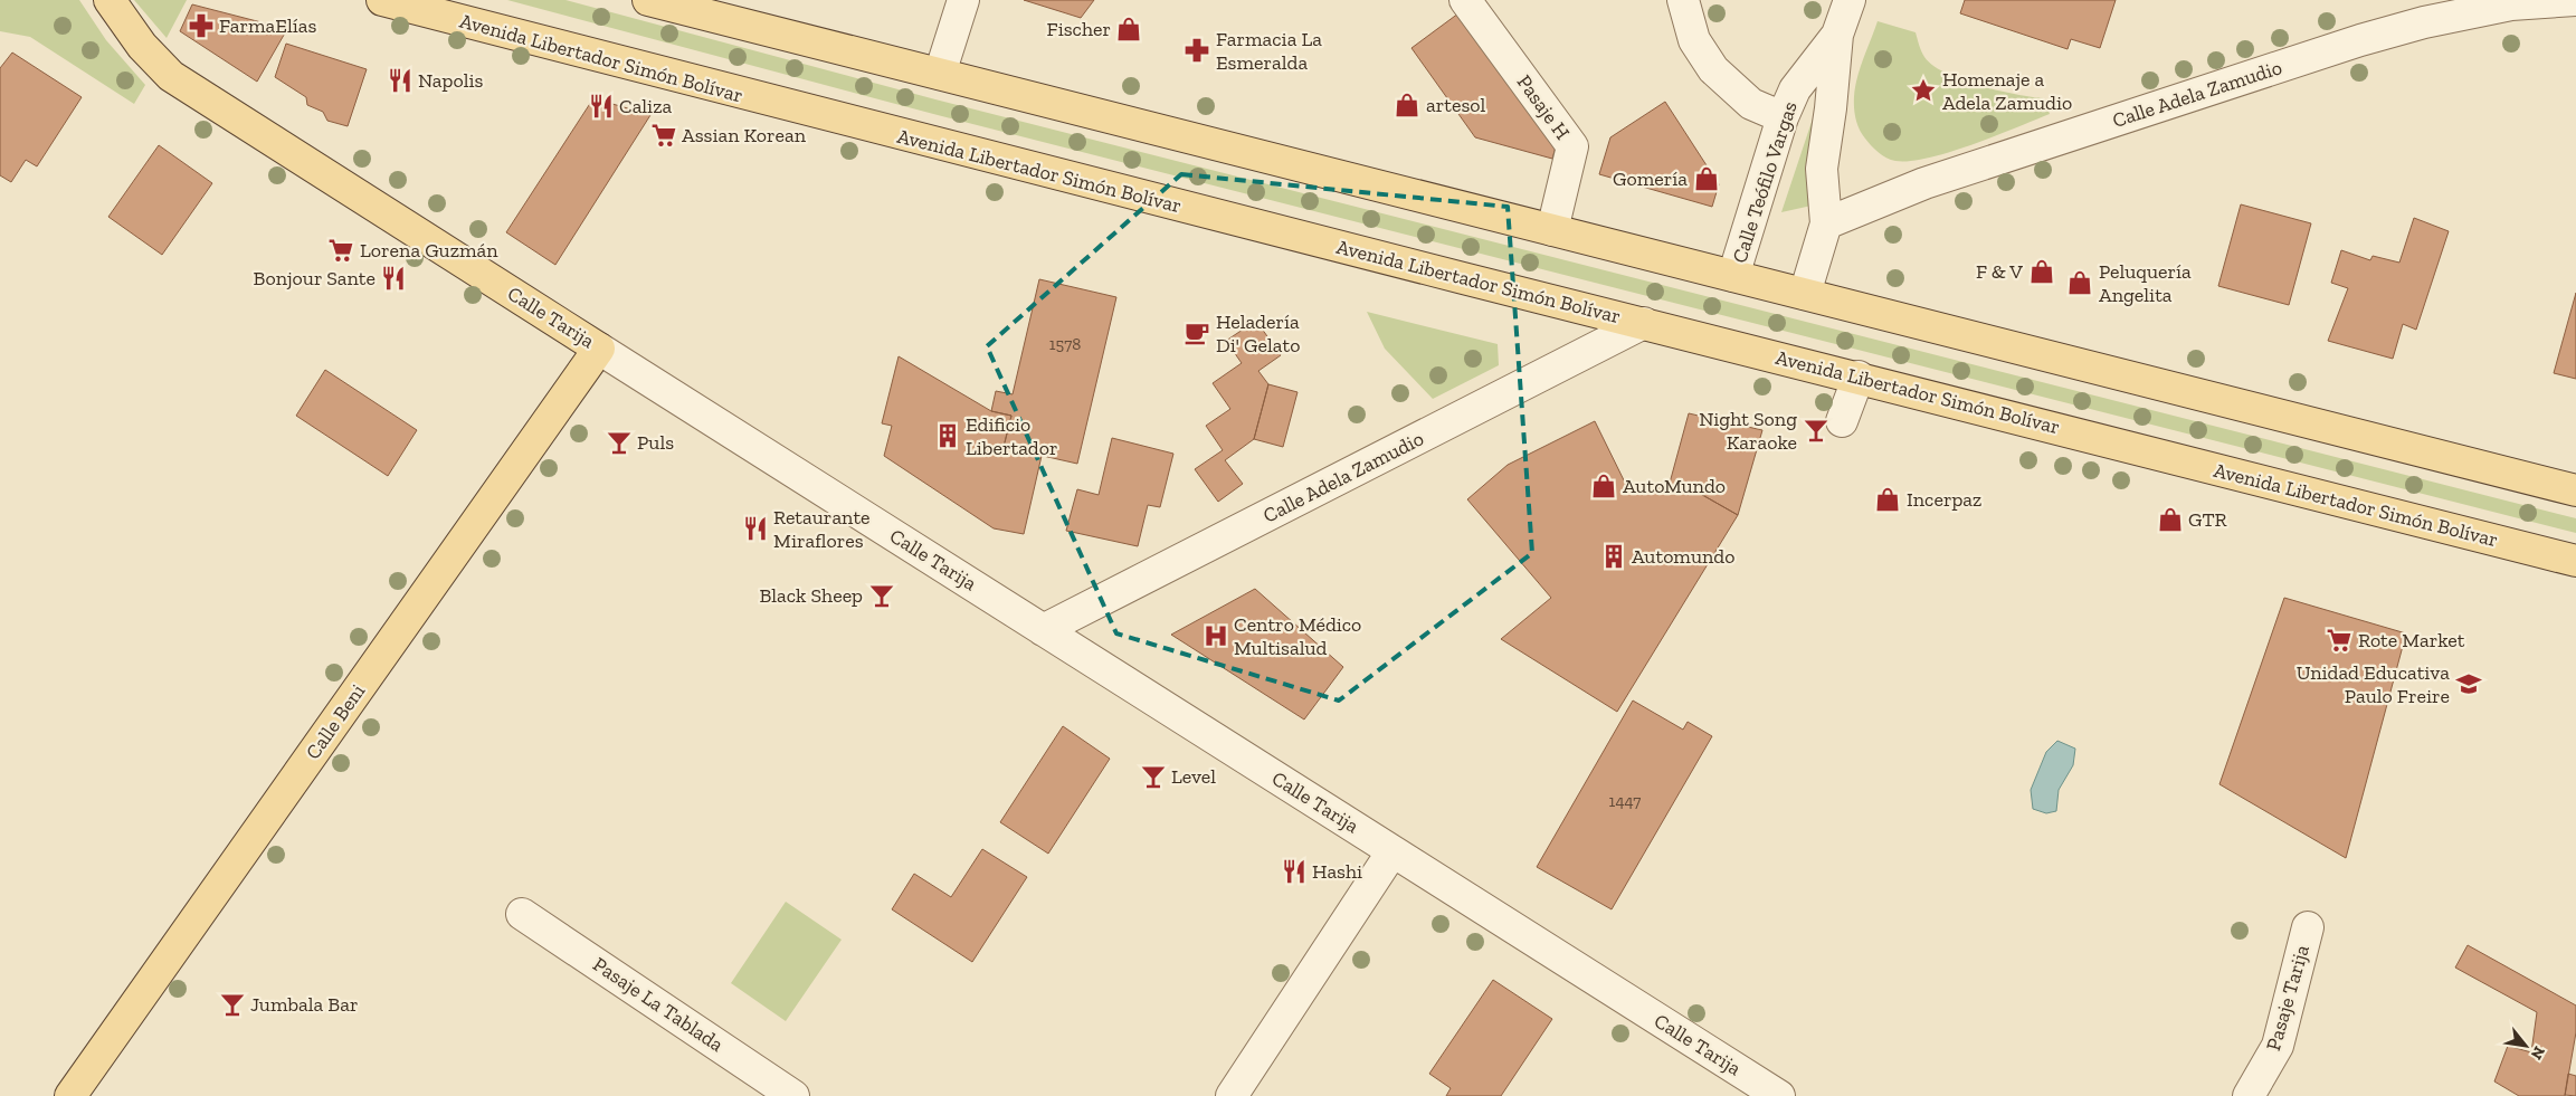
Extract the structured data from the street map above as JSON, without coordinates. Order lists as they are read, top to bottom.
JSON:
{
  "streets": {
    "main road": ["Avenida Libertador Simón Bolívar", "Calle Tarija", "Calle Beni"],
    "street": [
      "Calle Adela Zamudio",
      "Pasaje H",
      "Calle Teófilo Vargas",
      "Pasaje Tarija",
      "Pasaje La Tablada"
    ]
  },
  "crossings": [
    ["Avenida Libertador Simón Bolívar", "Calle Adela Zamudio"],
    ["Calle Adela Zamudio", "Calle Teófilo Vargas"],
    ["Calle Adela Zamudio", "Calle Tarija"],
    ["Calle Tarija", "Calle Beni"]
  ],
  "places": {
    "pharmacy": ["FarmaElías", "Farmacia La Esmeralda"],
    "shop": [
      "Fischer",
      "artesol",
      "Gomería",
      "F & V",
      "Peluquería Angelita",
      "AutoMundo",
      "Incerpaz",
      "GTR"
    ],
    "restaurant": [
      "Napolis",
      "Caliza",
      "Bonjour Sante",
      "Retaurante Miraflores",
      "Hashi"
    ],
    "place": ["Homenaje a Adela Zamudio"],
    "supermarket": ["Assian Korean", "Lorena Guzmán", "Rote Market"],
    "cafe": ["Heladería Di' Gelato"],
    "bar": [
      "Night Song Karaoke",
      "Puls",
      "Black Sheep",
      "Level",
      "Jumbala Bar"
    ],
    "building": ["Edificio Libertador", "Automundo"],
    "hospital": ["Centro Médico Multisalud"],
    "school or university": ["Unidad Educativa Paulo Freire"]
  },
  "house_numbers": ["1578", "1447"],
  "north": "bottom right"
}
